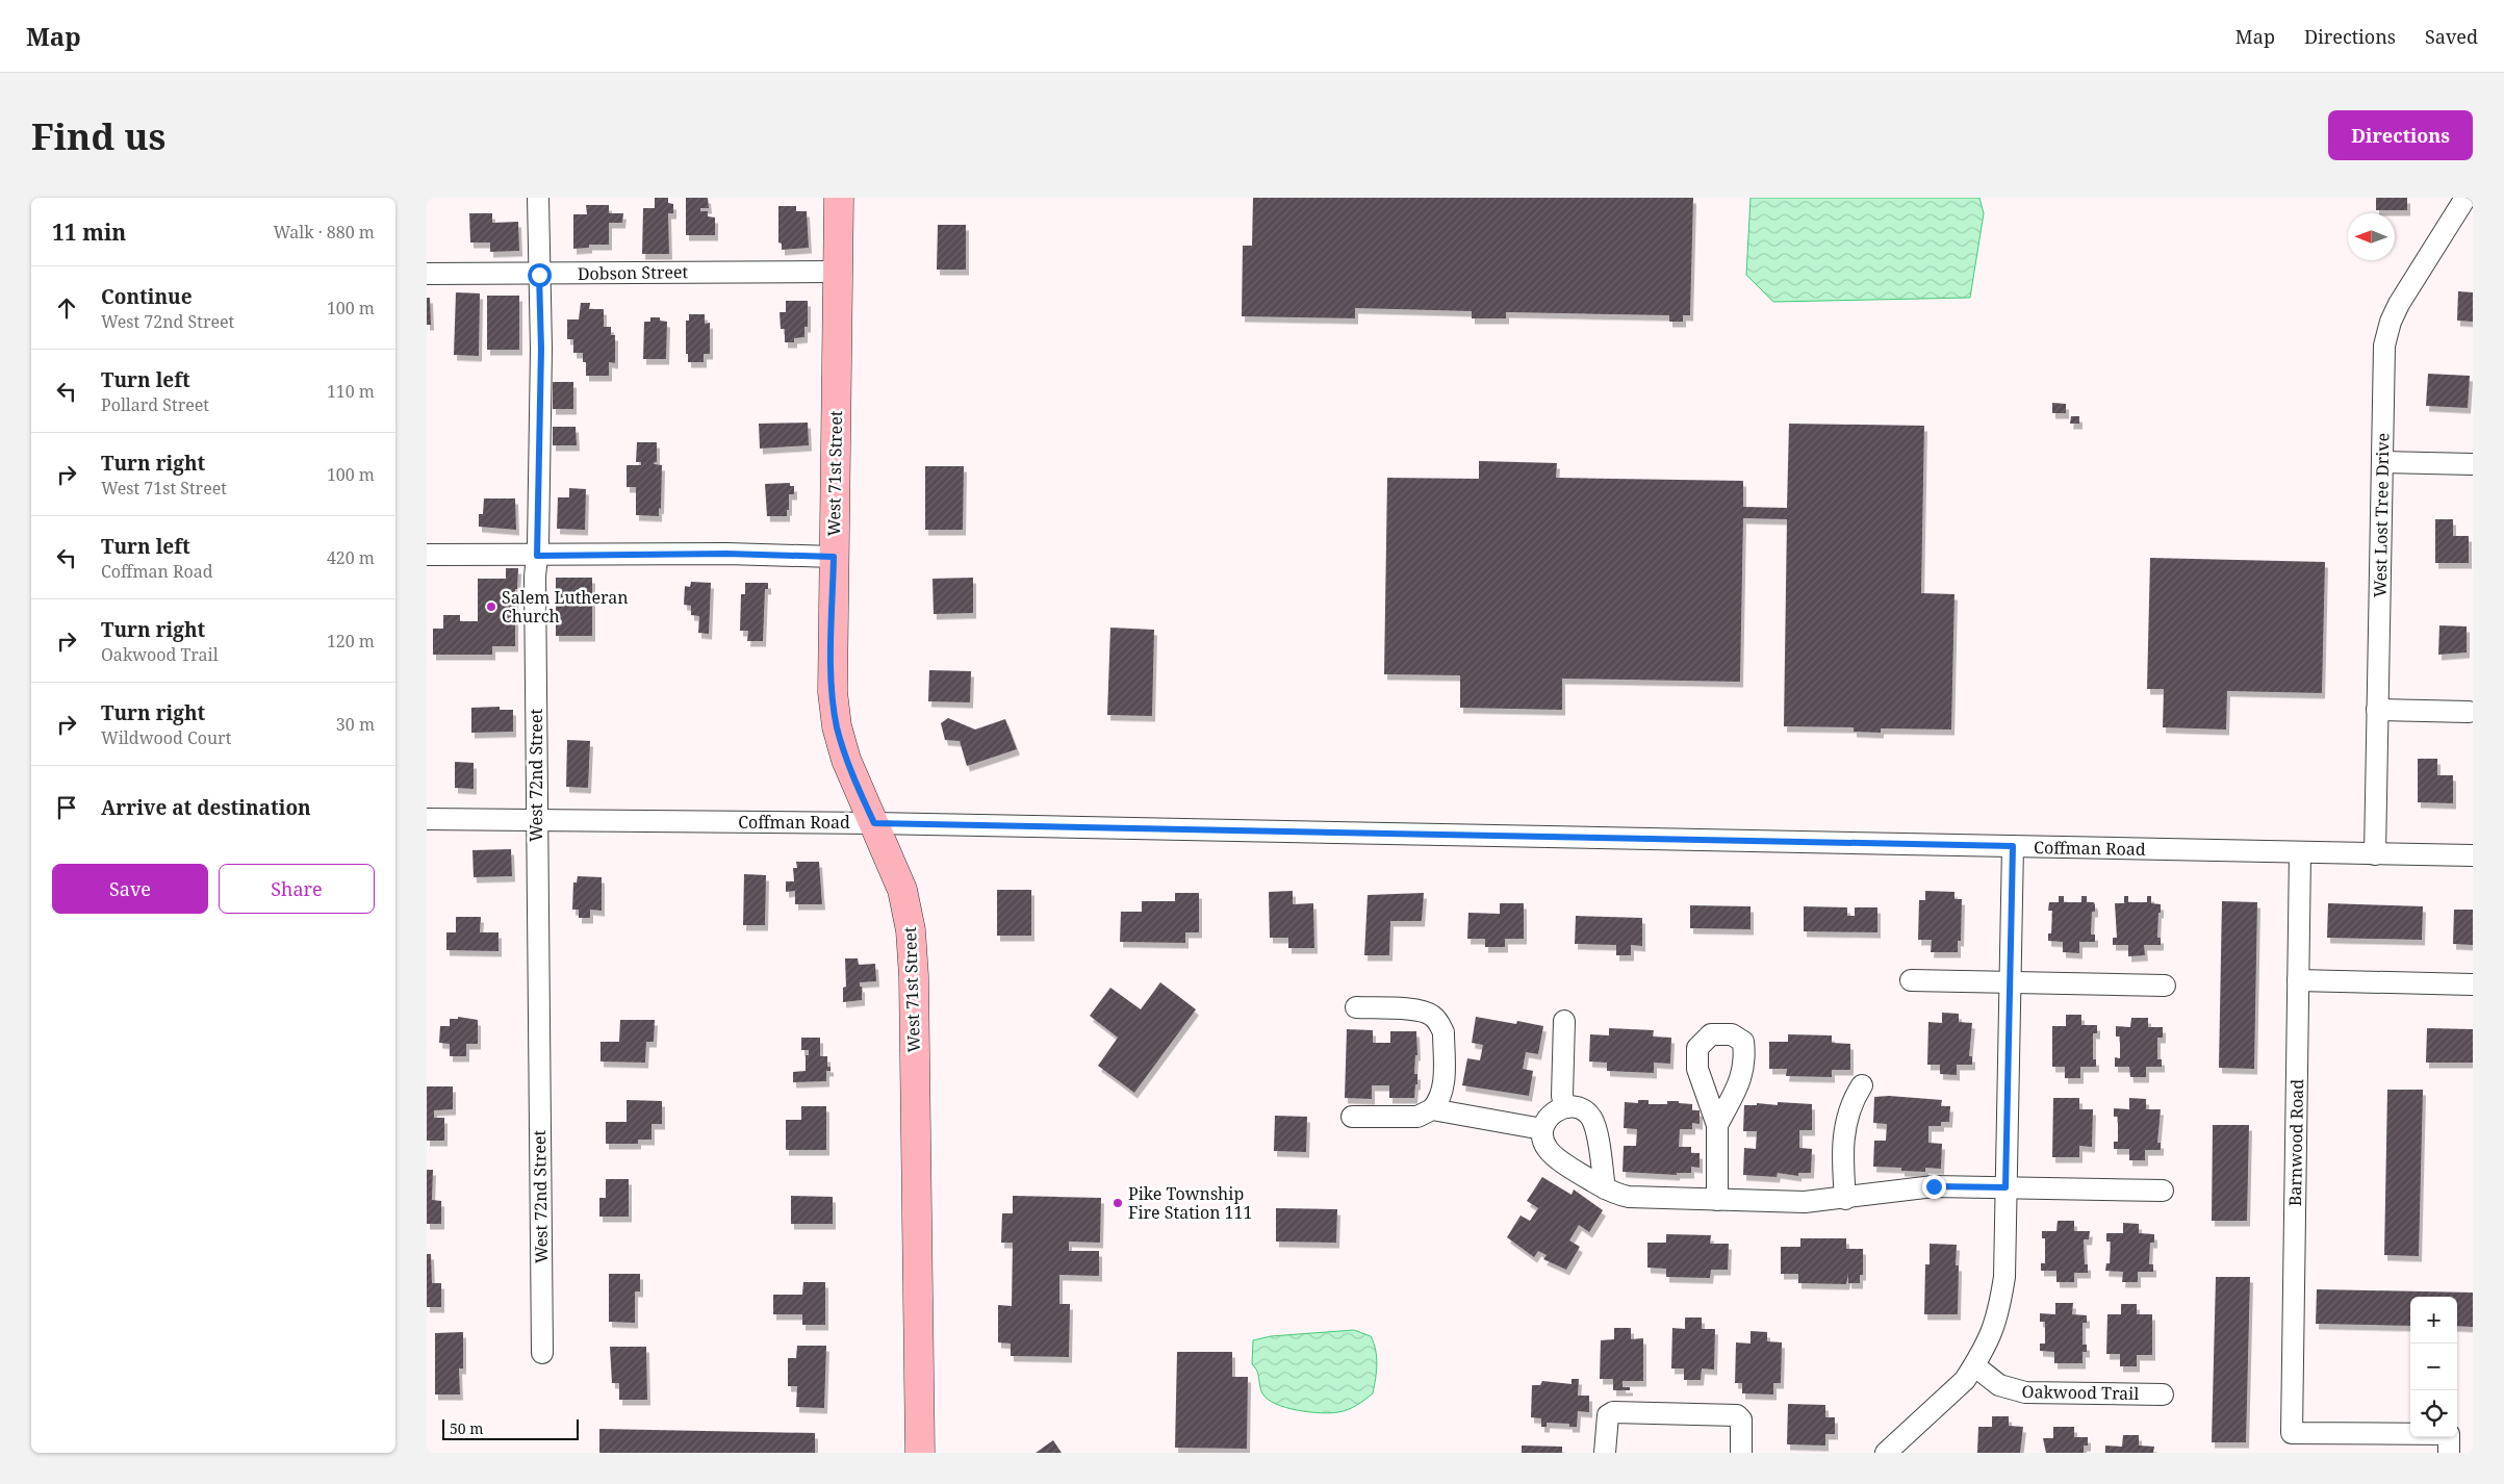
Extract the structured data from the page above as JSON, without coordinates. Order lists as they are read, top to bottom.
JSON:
{
  "streets": {
    "main road": ["West 71st Street"],
    "street": [
      "Dobson Street",
      "West Lost Tree Drive",
      "West 72nd Street",
      "Coffman Road",
      "Barnwood Road",
      "Oakwood Trail"
    ]
  },
  "crossings": [
    ["Dobson Street", "West 71st Street"],
    ["Dobson Street", "West 72nd Street"],
    ["West 71st Street", "Coffman Road"],
    ["West Lost Tree Drive", "Coffman Road"],
    ["West 72nd Street", "Coffman Road"],
    ["Coffman Road", "Barnwood Road"]
  ],
  "places": ["Salem Lutheran Church", "Pike Township Fire Station 111"],
  "scale_bar": "50 m",
  "north": "left",
  "page": {
    "header": "Map",
    "nav": ["Map", "Directions", "Saved"],
    "buttons": [
      "Directions",
      ["Save", "Share"]
    ],
    "title": "Find us",
    "heading": ["11 min", "Walk · 880 m"],
    "list": [
      ["Continue", "West 72nd Street", "100 m"],
      ["Turn left", "Pollard Street", "110 m"],
      ["Turn right", "West 71st Street", "100 m"],
      ["Turn left", "Coffman Road", "420 m"],
      ["Turn right", "Oakwood Trail", "120 m"],
      ["Turn right", "Wildwood Court", "30 m"],
      "Arrive at destination"
    ],
    "map_buttons": ["+", "−"],
    "scale": "50 m"
  }
}
